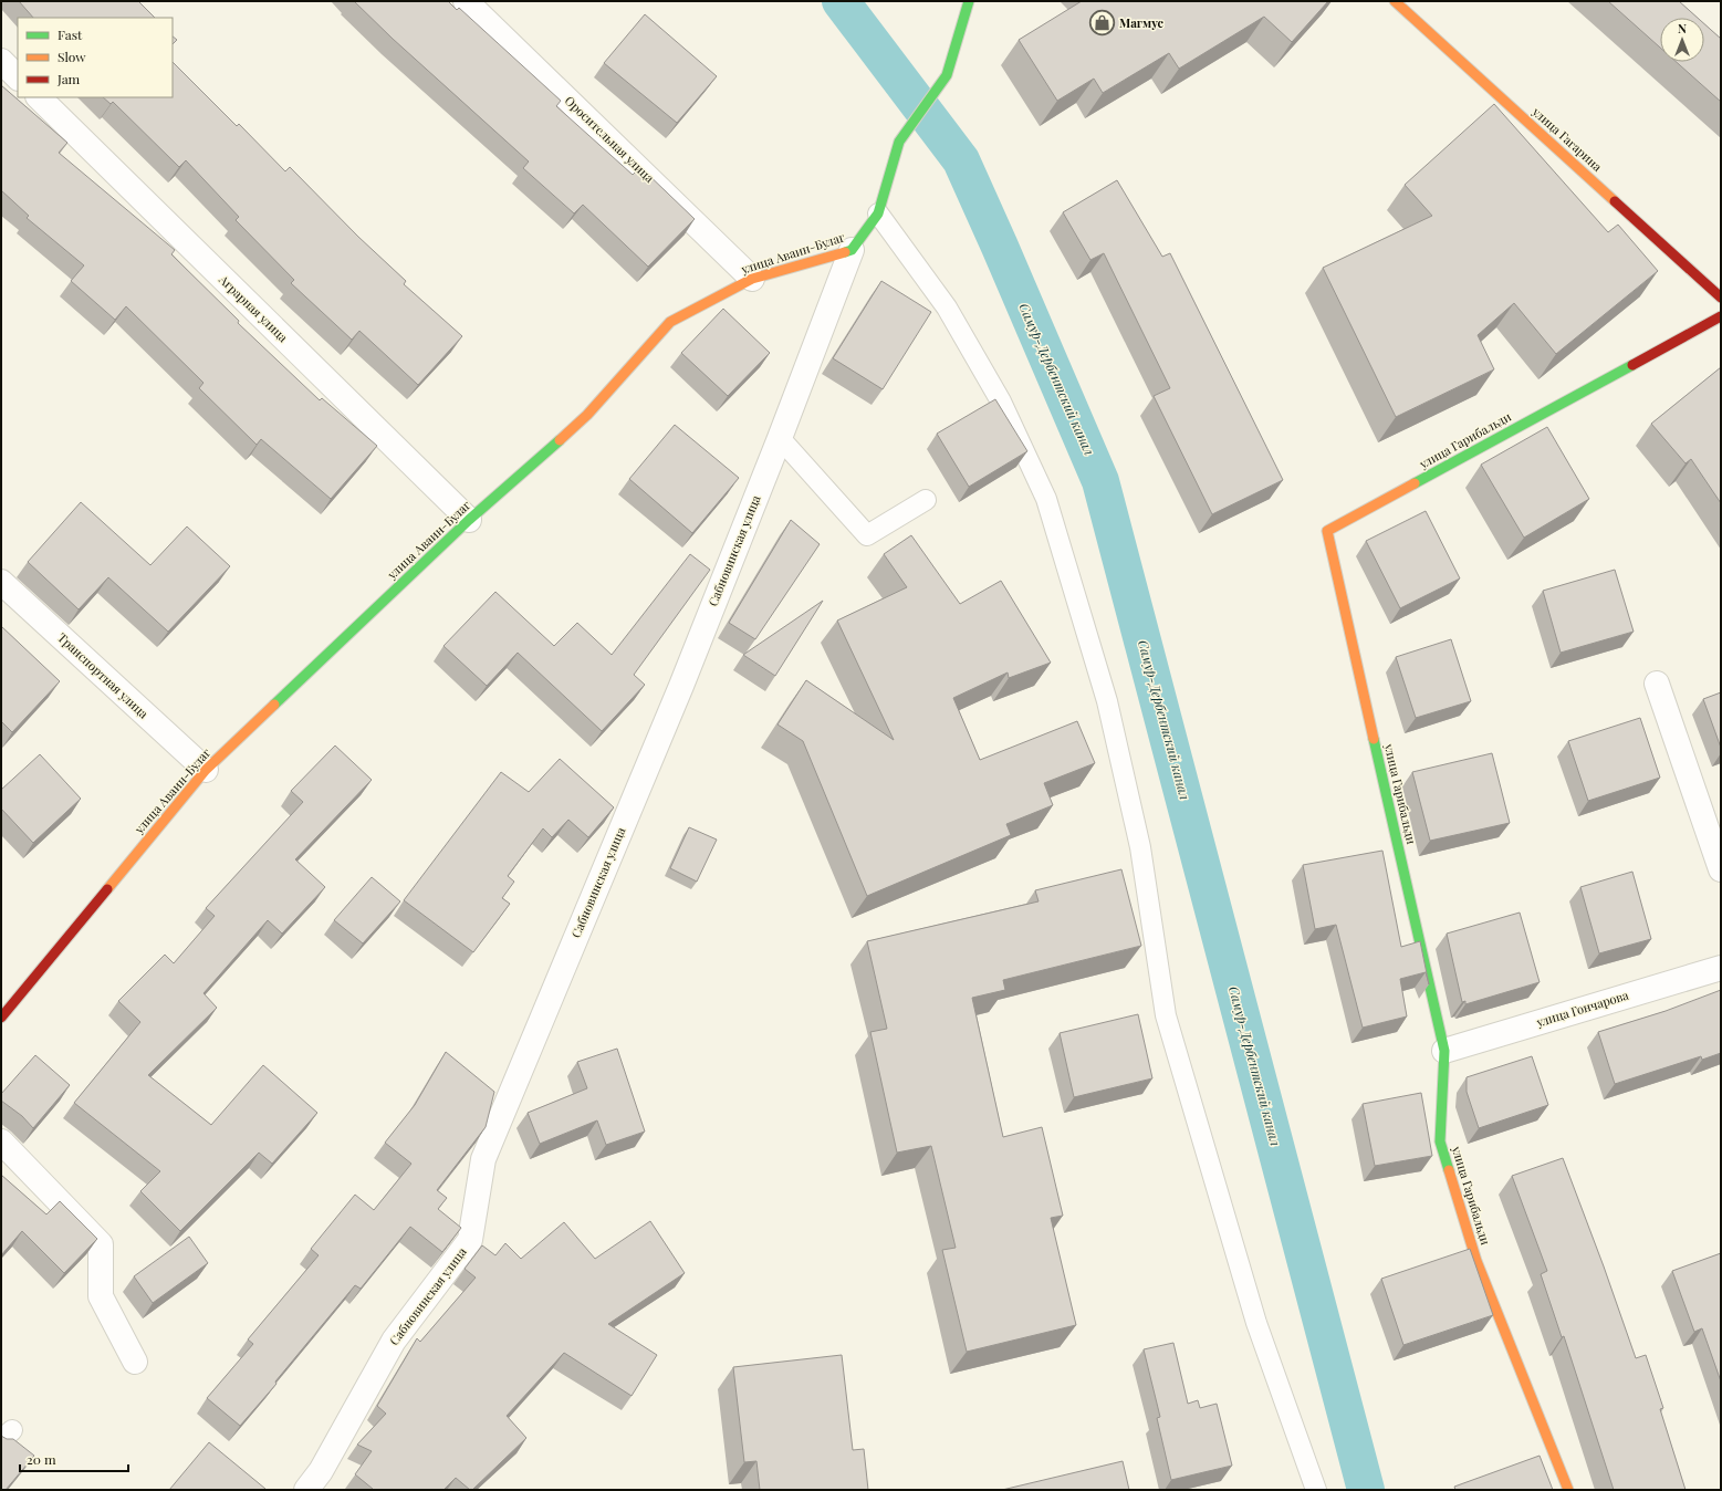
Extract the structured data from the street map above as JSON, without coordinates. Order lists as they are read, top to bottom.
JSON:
{
  "streets": {
    "street": [
      "Оросительная улица",
      "улица Гагарина",
      "улица Аваин-Булаг",
      "Аграрная улица",
      "улица Гарибальди",
      "Сабновинская улица",
      "Транспортная улица",
      "улица Гончарова"
    ]
  },
  "crossings": [
    ["Оросительная улица", "улица Аваин-Булаг"],
    ["улица Аваин-Булаг", "Аграрная улица"],
    ["улица Аваин-Булаг", "Сабновинская улица"],
    ["улица Аваин-Булаг", "Транспортная улица"],
    ["улица Гарибальди", "улица Гончарова"]
  ],
  "water": ["Самур-Дербентский канал"],
  "places": {
    "shop": ["Магмус"]
  },
  "legend": ["Fast", "Slow", "Jam"],
  "scale_bar": "20 m",
  "north": "top"
}
